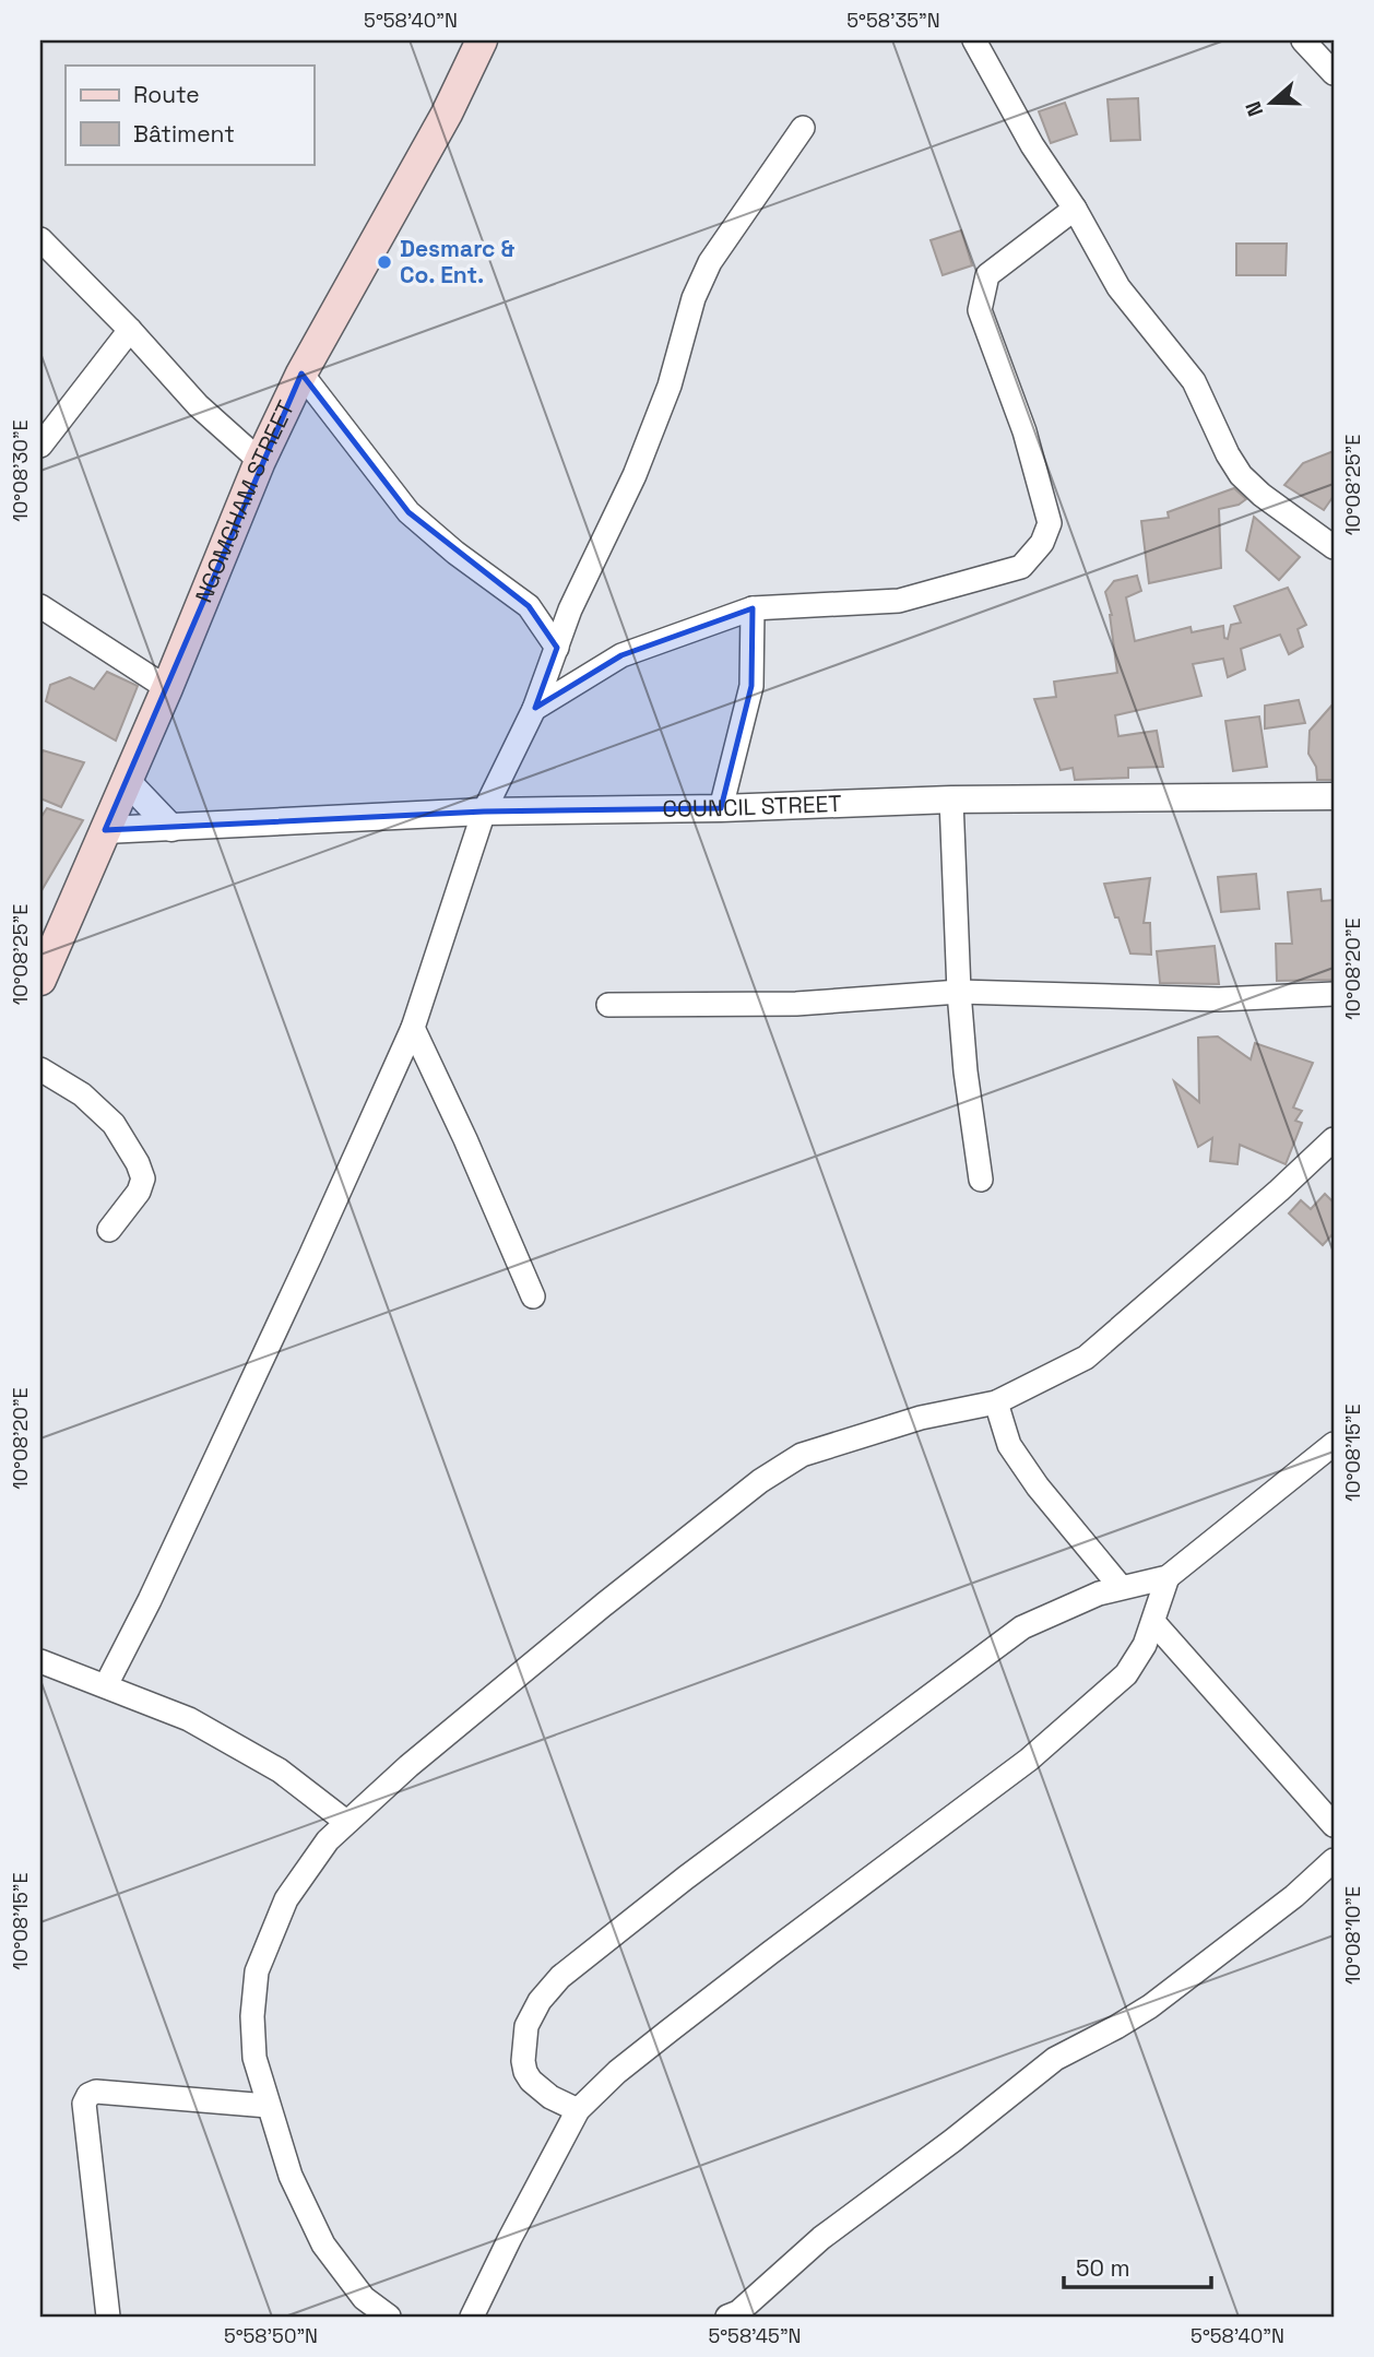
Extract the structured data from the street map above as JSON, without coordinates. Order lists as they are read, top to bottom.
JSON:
{
  "streets": {
    "main road": ["NGOMGHAM STREET"],
    "street": ["COUNCIL STREET"]
  },
  "crossings": [
    ["NGOMGHAM STREET", "COUNCIL STREET"]
  ],
  "places": ["Desmarc & Co. Ent."],
  "legend": ["Route", "Bâtiment"],
  "scale_bar": "50 m",
  "north": "left",
  "coordinates": [
    "5°58'40\"N",
    "5°58'35\"N",
    "10°08'30\"E",
    "10°08'25\"E",
    "10°08'20\"E",
    "10°08'15\"E",
    "10°08'10\"E",
    "5°58'50\"N",
    "5°58'45\"N"
  ]
}
